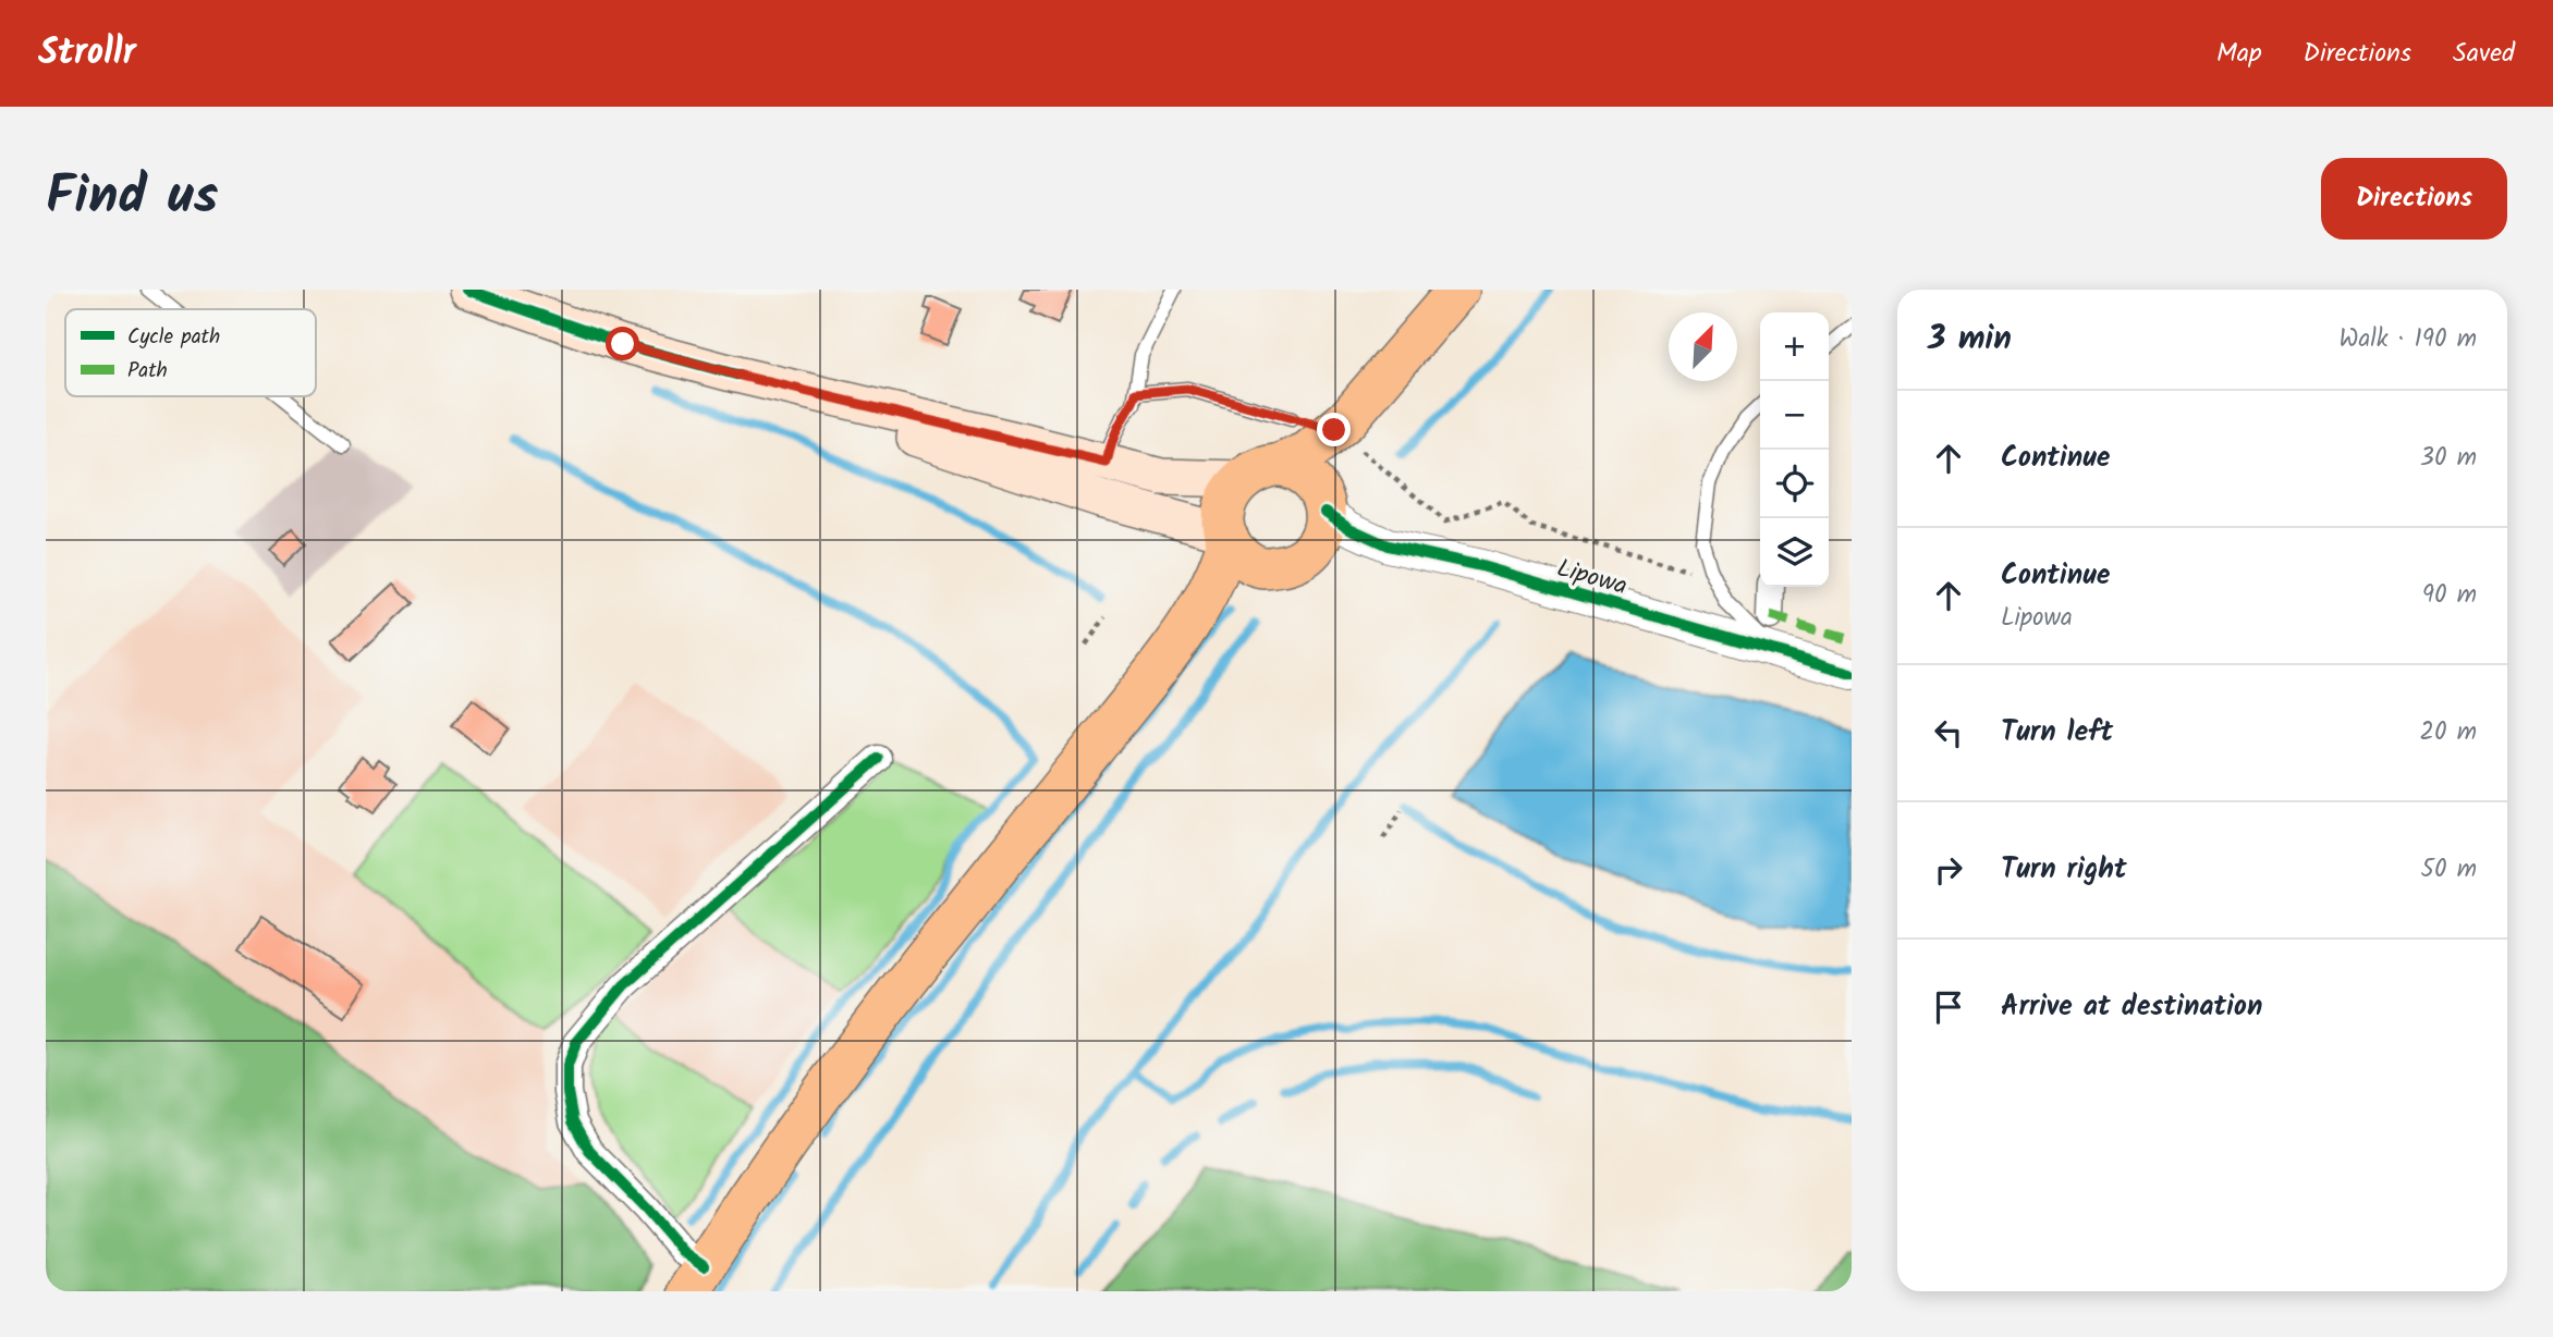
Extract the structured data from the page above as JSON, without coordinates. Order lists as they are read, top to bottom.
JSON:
{
  "streets": {
    "highway": ["Lipowa"]
  },
  "legend": ["Cycle path", "Path"],
  "north": "top right",
  "page": {
    "header": "Strollr",
    "nav": ["Map", "Directions", "Saved"],
    "title": "Find us",
    "buttons": "Directions",
    "heading": ["3 min", "Walk · 190 m"],
    "map_buttons": ["+", "−"],
    "list": [
      ["Continue", "30 m"],
      ["Continue", "Lipowa", "90 m"],
      ["Turn left", "20 m"],
      ["Turn right", "50 m"],
      "Arrive at destination"
    ]
  }
}
